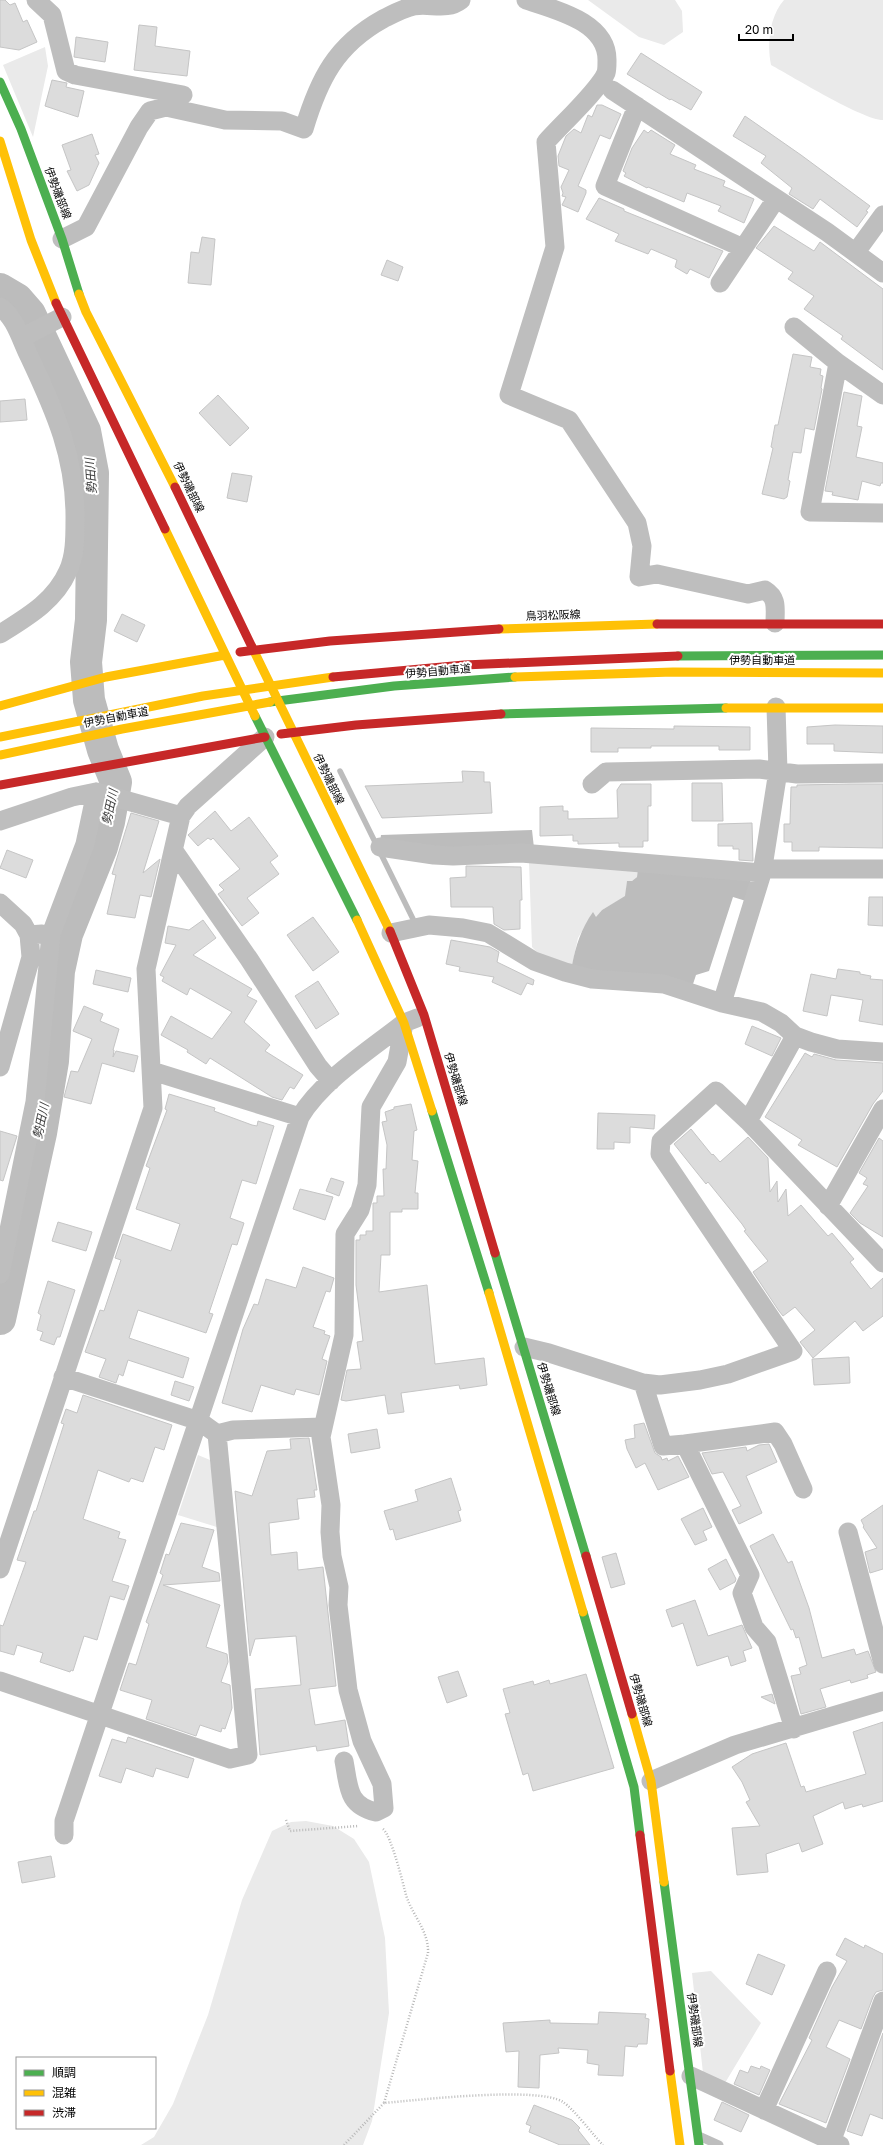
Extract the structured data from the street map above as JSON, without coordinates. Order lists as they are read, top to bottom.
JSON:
{
  "streets": {
    "main road": ["伊勢磯部線", "鳥羽松阪線", "伊勢自動車道"]
  },
  "crossings": [
    ["伊勢磯部線", "鳥羽松阪線"]
  ],
  "water": ["勢田川"],
  "legend": ["順調", "混雑", "渋滞"],
  "scale_bar": "20 m"
}
